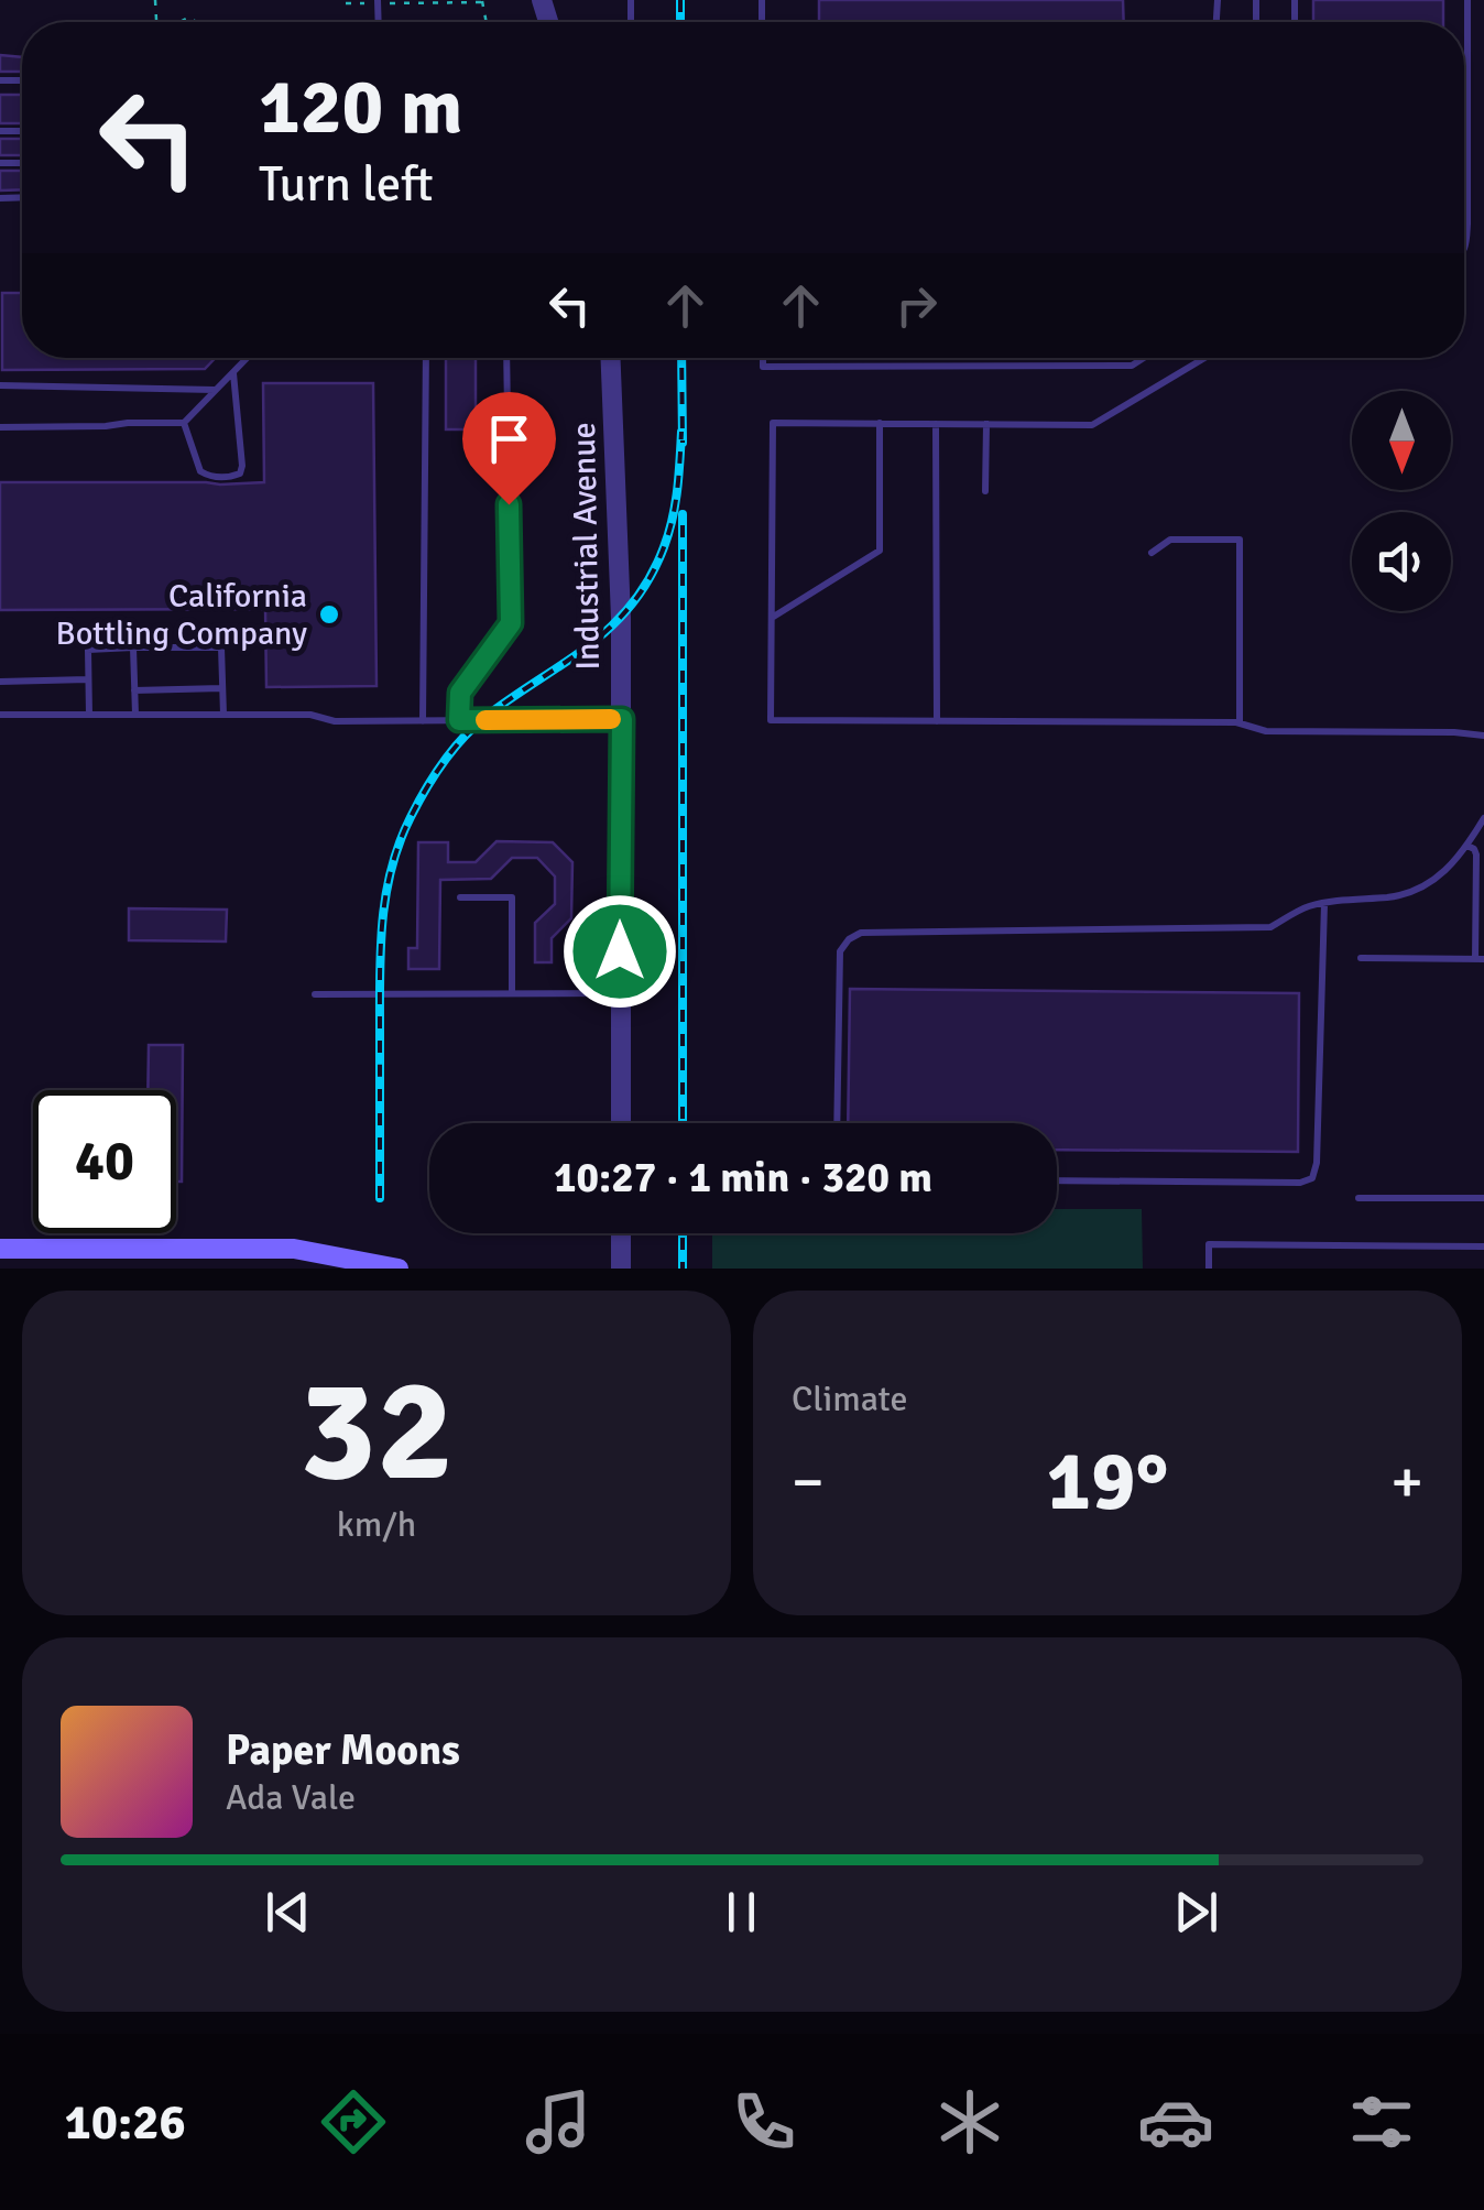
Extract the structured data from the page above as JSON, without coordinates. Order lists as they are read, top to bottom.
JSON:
{
  "streets": {
    "street": ["Industrial Avenue"]
  },
  "places": ["California Bottling Company"],
  "north": "bottom",
  "page": {
    "turn": ["120 m", "Turn left"],
    "limit": "40",
    "trip": "10:27 · 1 min · 320 m",
    "tile": [
      ["32", "km/h"],
      "Climate"
    ],
    "heat": ["−", "19°", "+"],
    "song": ["Paper Moons", "Ada Vale"],
    "tabs": "10:26"
  }
}
